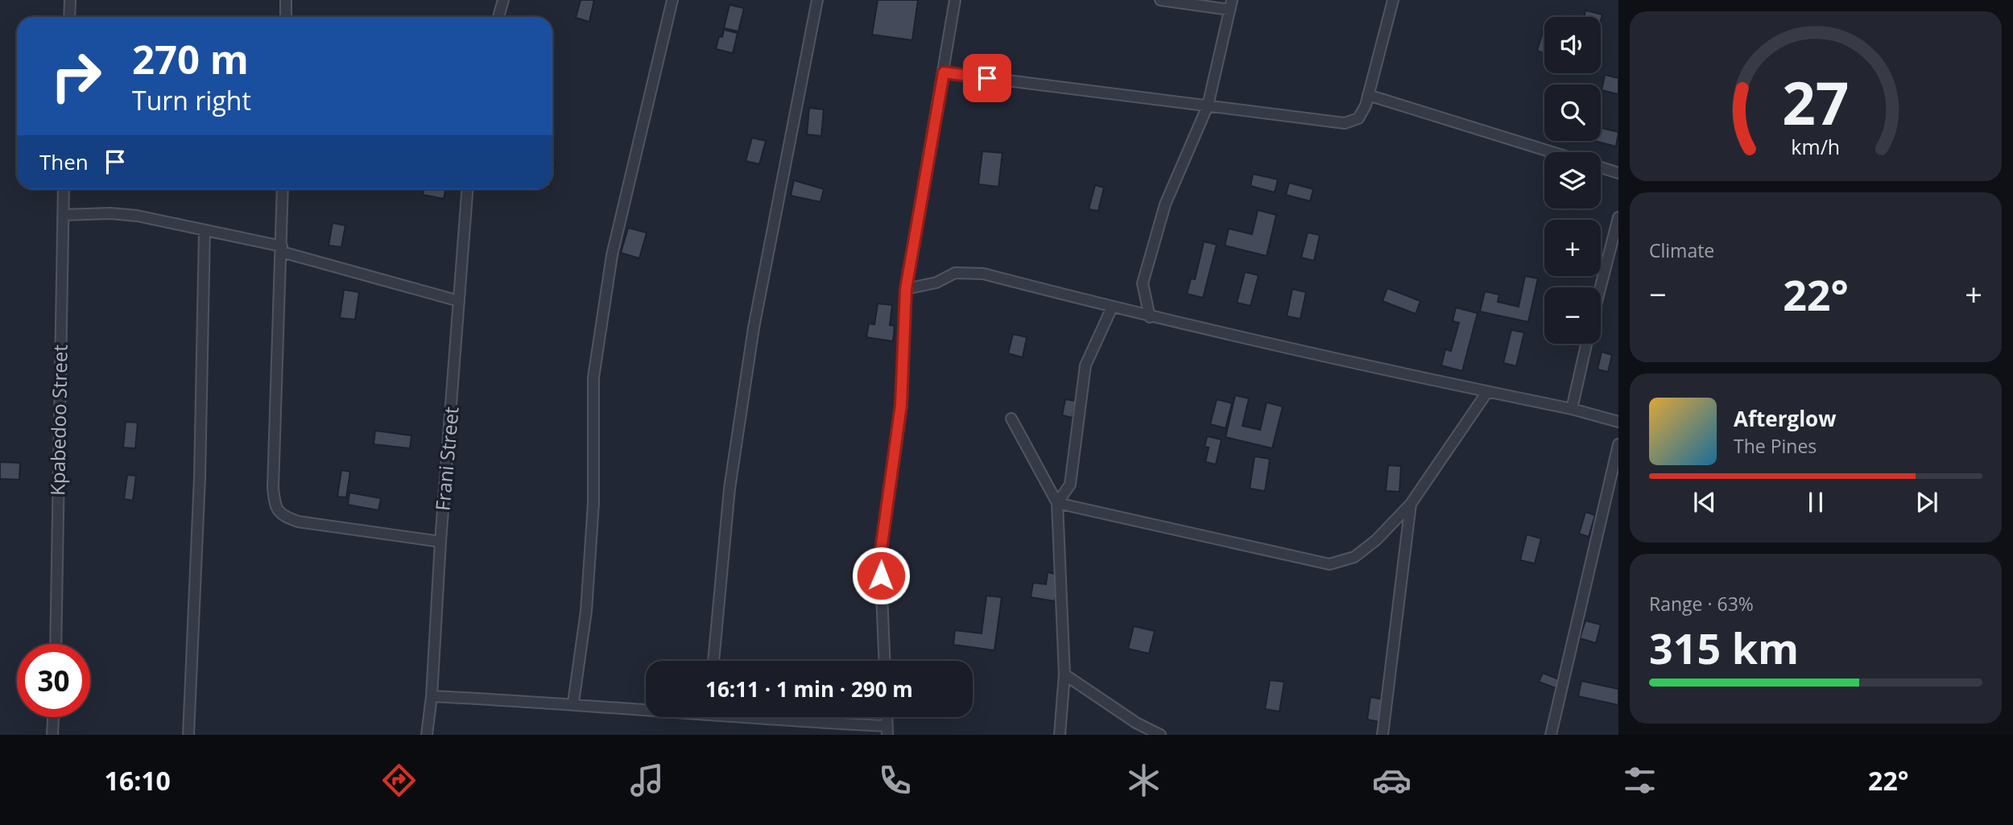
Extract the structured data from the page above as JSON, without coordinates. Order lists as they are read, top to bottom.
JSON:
{
  "streets": {
    "street": ["Kpabedoo Street", "Frani Street"]
  },
  "page": {
    "map_buttons": ["+", "−"],
    "turn": ["270 m", "Turn right"],
    "then": "Then",
    "tile": [
      "Climate",
      ["Range · 63%", "315 km"]
    ],
    "heat": ["−", "22°", "+"],
    "song": ["Afterglow", "The Pines"],
    "limit": "30",
    "trip": "16:11 · 1 min · 290 m",
    "tabs": ["16:10", "22°"],
    "gauge": ["27", "km/h"]
  }
}
